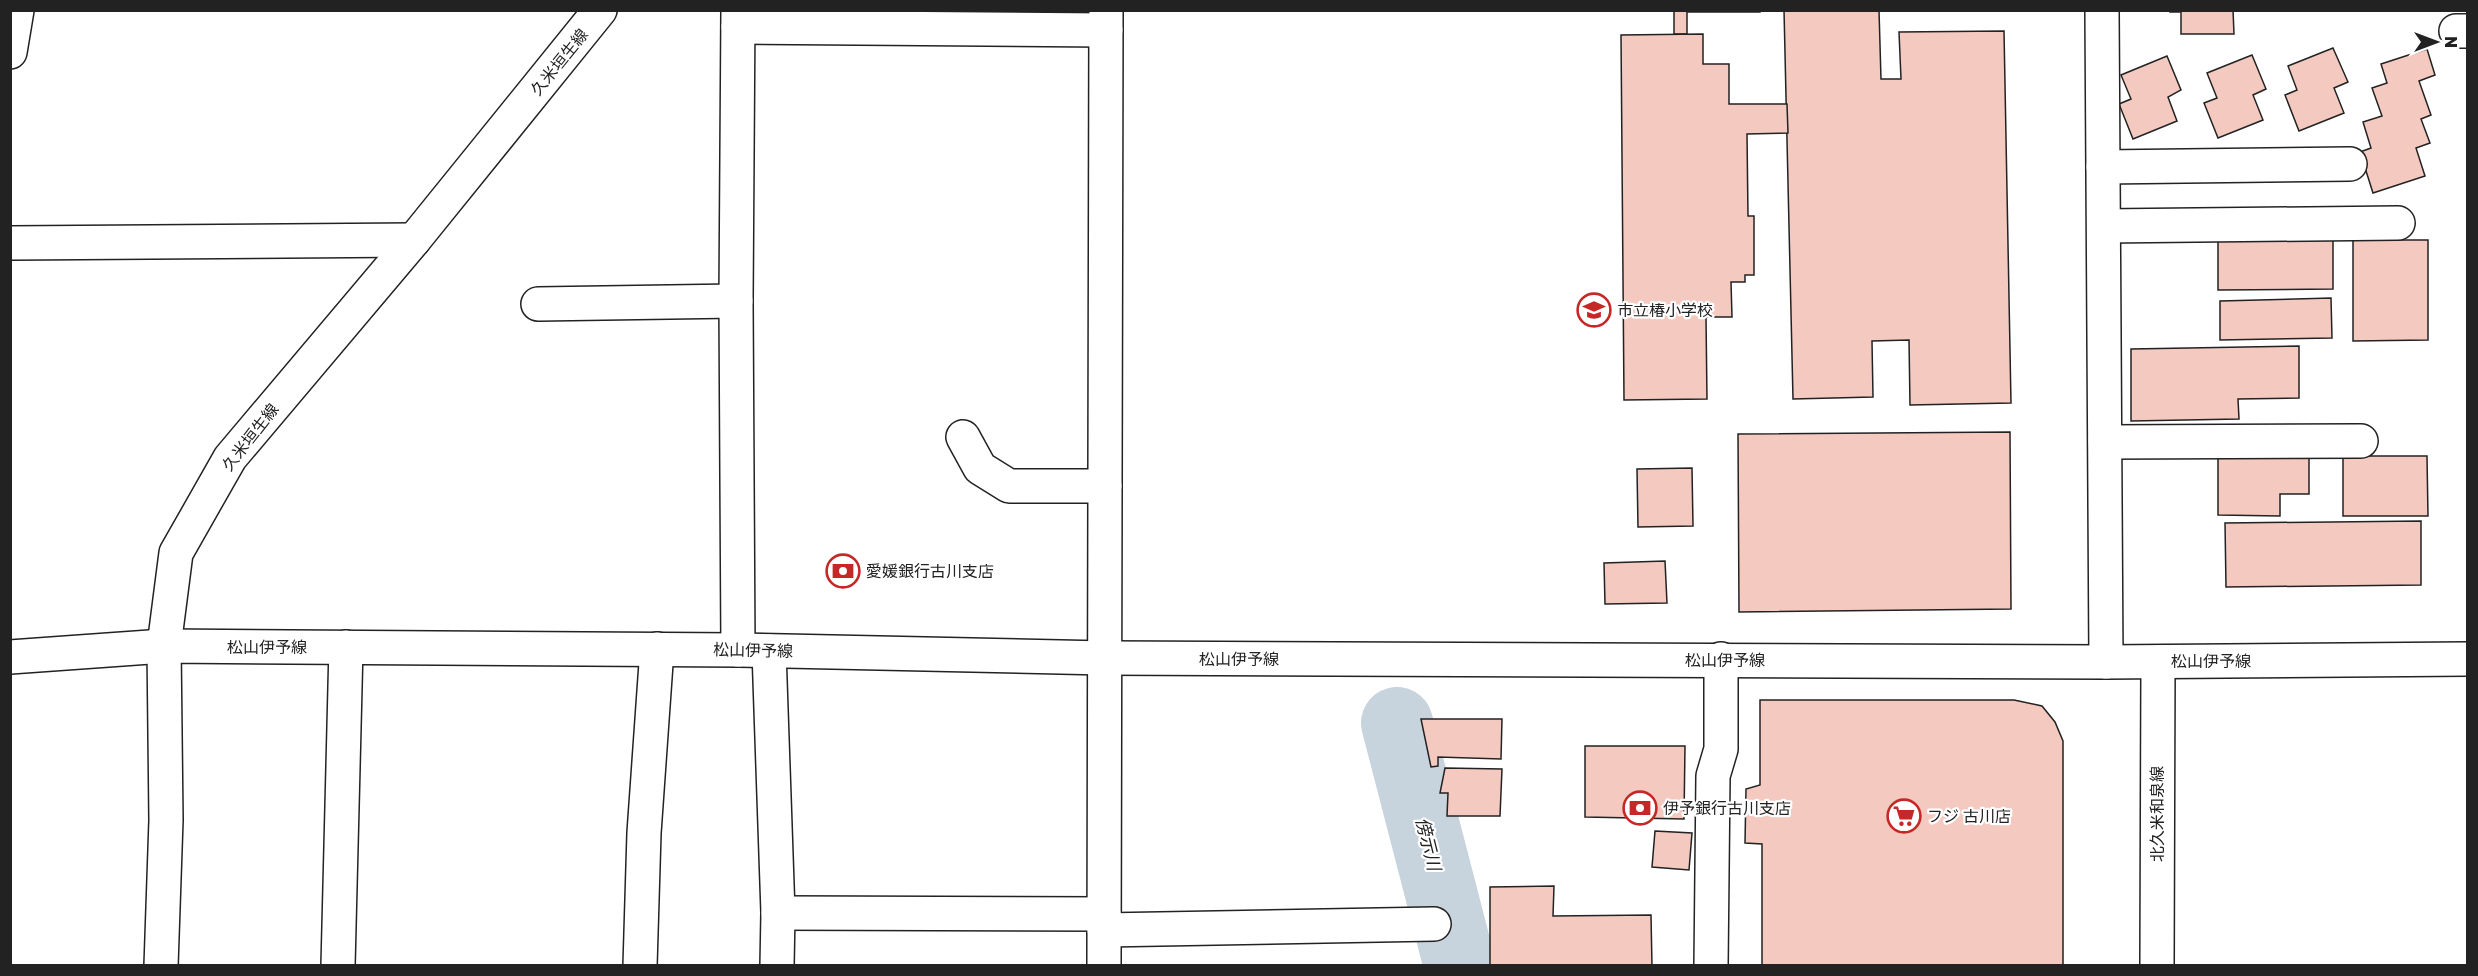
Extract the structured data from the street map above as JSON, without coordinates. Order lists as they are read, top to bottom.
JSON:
{
  "streets": {
    "street": ["久米垣生線", "松山伊予線", "北久米和泉線"]
  },
  "crossings": [
    ["久米垣生線", "松山伊予線"],
    ["松山伊予線", "北久米和泉線"]
  ],
  "water": ["傍示川"],
  "places": {
    "school or university": ["市立椿小学校"],
    "bank": ["愛媛銀行古川支店", "伊予銀行古川支店"],
    "supermarket": ["フジ 古川店"]
  },
  "north": "right"
}
